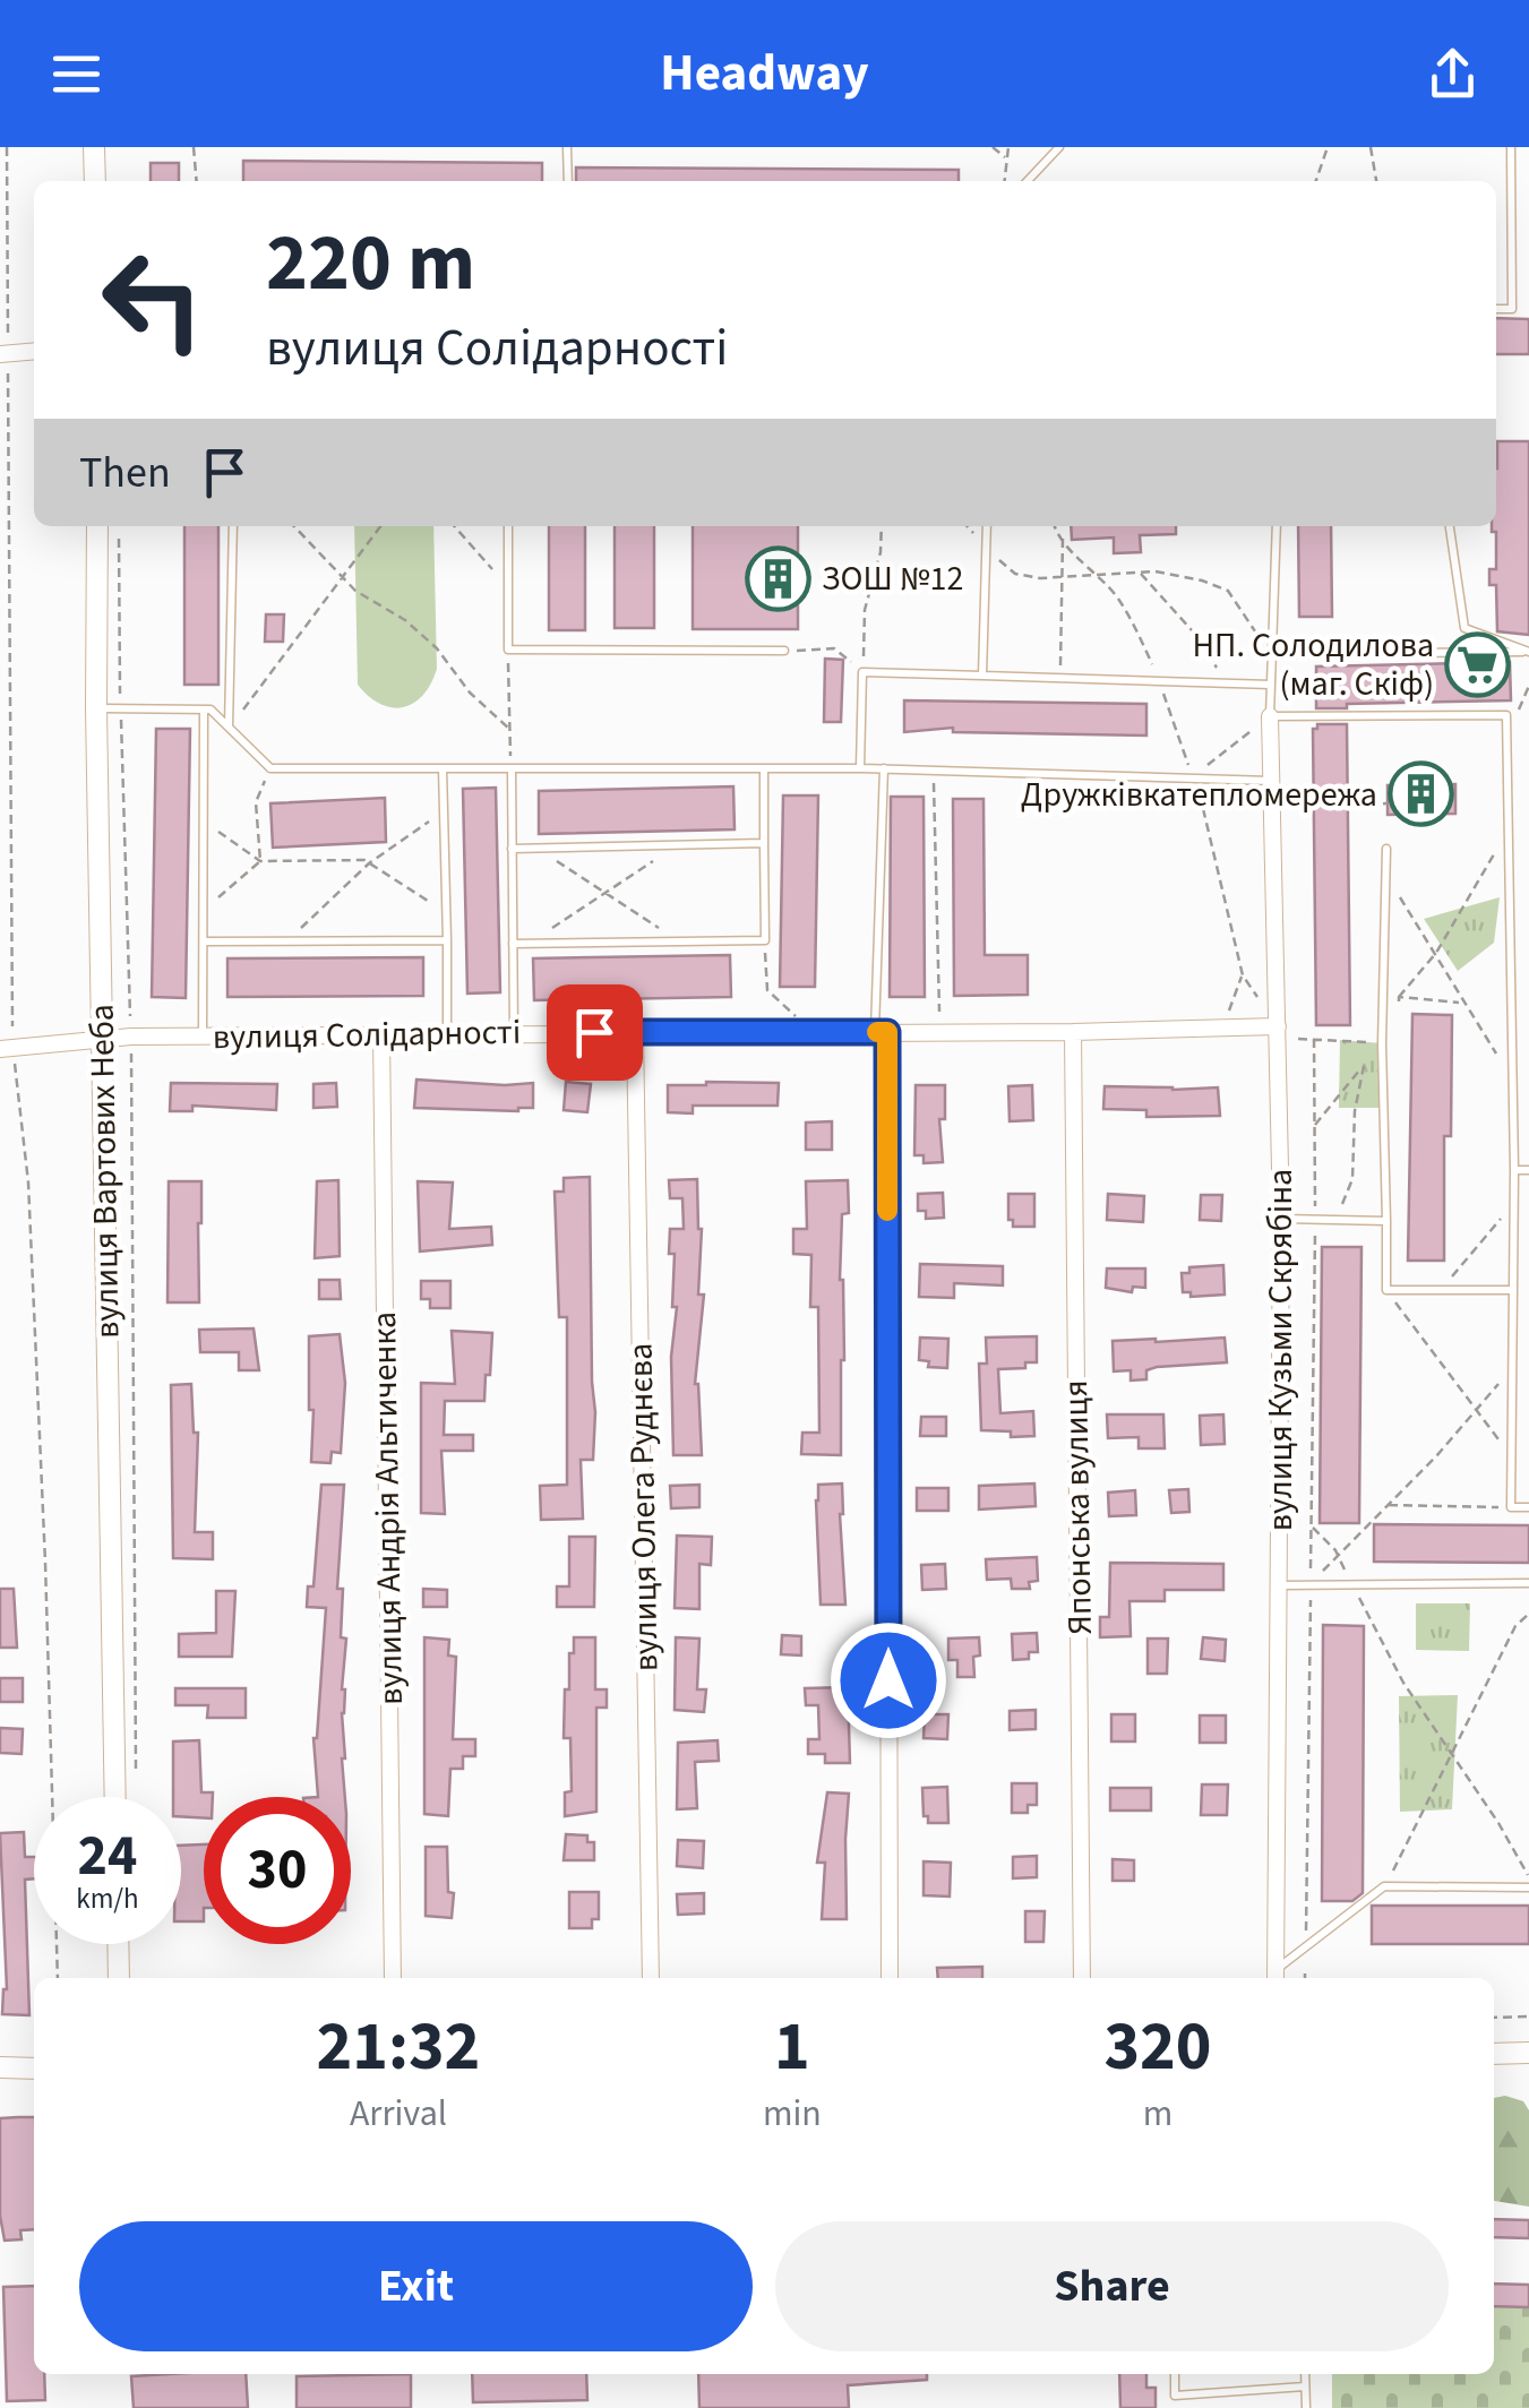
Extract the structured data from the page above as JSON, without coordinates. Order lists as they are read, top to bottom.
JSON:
{
  "streets": {
    "street": [
      "вулиця Солідарності",
      "вулиця Вартових Неба",
      "вулиця Кузьми Скрябіна",
      "вулиця Олега Руднєва",
      "Японська вулиця",
      "вулиця Андрія Альтиченка"
    ]
  },
  "crossings": [
    ["вулиця Солідарності", "вулиця Вартових Неба"],
    ["вулиця Солідарності", "вулиця Олега Руднєва"],
    ["вулиця Солідарності", "Японська вулиця"],
    ["вулиця Солідарності", "вулиця Андрія Альтиченка"]
  ],
  "places": {
    "building": ["ЗОШ №12", "Дружківкатепломережа"],
    "supermarket": ["НП. Солодилова (маг. Скіф)"]
  },
  "page": {
    "header": "Headway",
    "turn": ["220 m", "вулиця Солідарності"],
    "then": "Then",
    "speed": "24 km/h",
    "limit": "30",
    "eta": [
      "21:32",
      "Arrival",
      "1",
      "min",
      "320",
      "m"
    ],
    "buttons": ["Exit", "Share"]
  }
}
